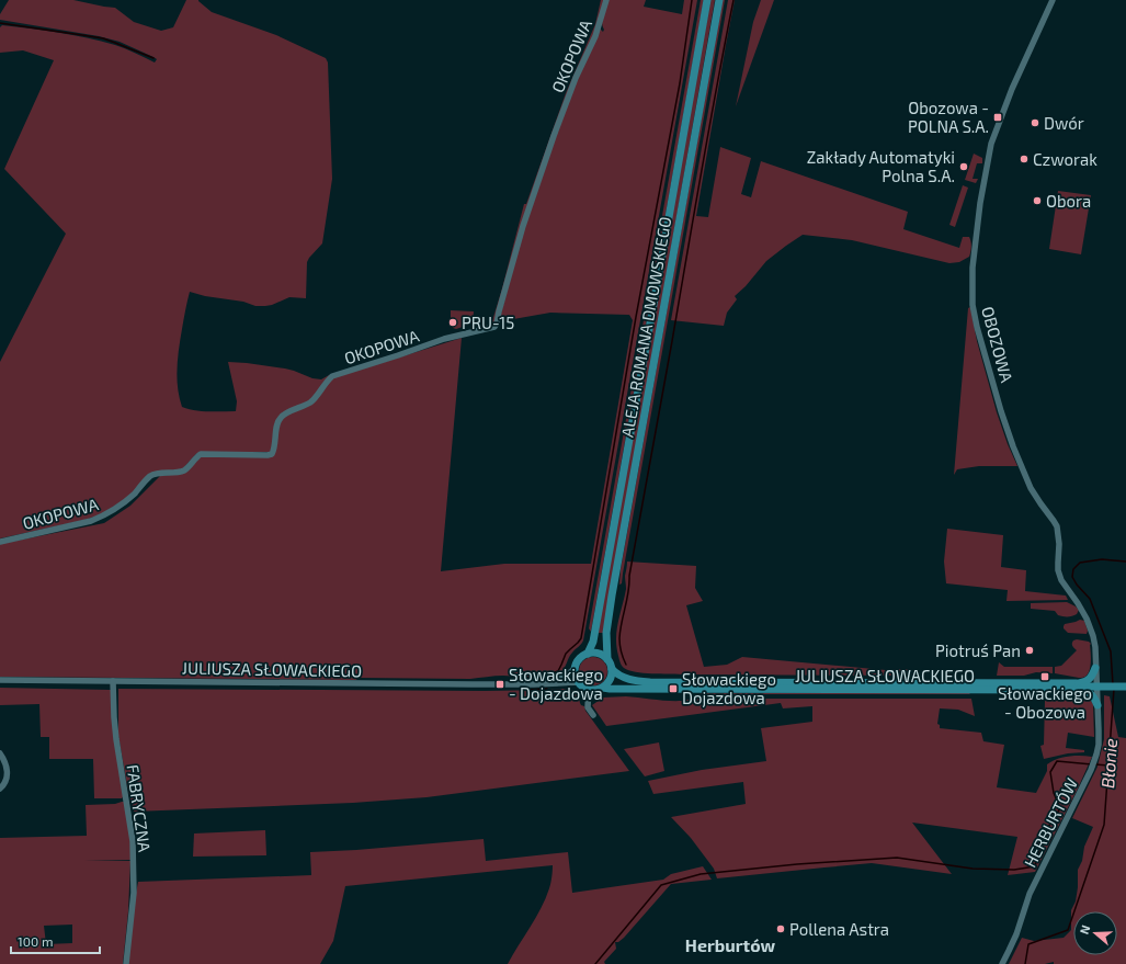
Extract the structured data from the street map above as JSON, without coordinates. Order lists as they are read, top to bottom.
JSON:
{
  "streets": {
    "main road": ["ALEJA ROMANA DMOWSKIEGO", "JULIUSZA SŁOWACKIEGO"],
    "street": [
      "OKOPOWA",
      "OBOZOWA",
      "FABRYCZNA",
      "HERBURTÓW"
    ]
  },
  "crossings": [
    ["ALEJA ROMANA DMOWSKIEGO", "JULIUSZA SŁOWACKIEGO"],
    ["OBOZOWA", "JULIUSZA SŁOWACKIEGO"],
    ["OBOZOWA", "HERBURTÓW"],
    ["JULIUSZA SŁOWACKIEGO", "FABRYCZNA"],
    ["JULIUSZA SŁOWACKIEGO", "HERBURTÓW"]
  ],
  "districts": ["Herburtów"],
  "water": ["Błonie"],
  "places": {
    "transit": [
      "Obozowa - POLNA S.A.",
      "Słowackiego - Obozowa",
      "Słowackiego - Dojazdowa",
      "Słowackiego Dojazdowa"
    ],
    "other": [
      "Dwór",
      "Czworak",
      "Zakłady Automatyki Polna S.A.",
      "Obora",
      "PRU-15",
      "Piotruś Pan",
      "Pollena Astra"
    ]
  },
  "scale_bar": "100 m",
  "north": "left"
}
